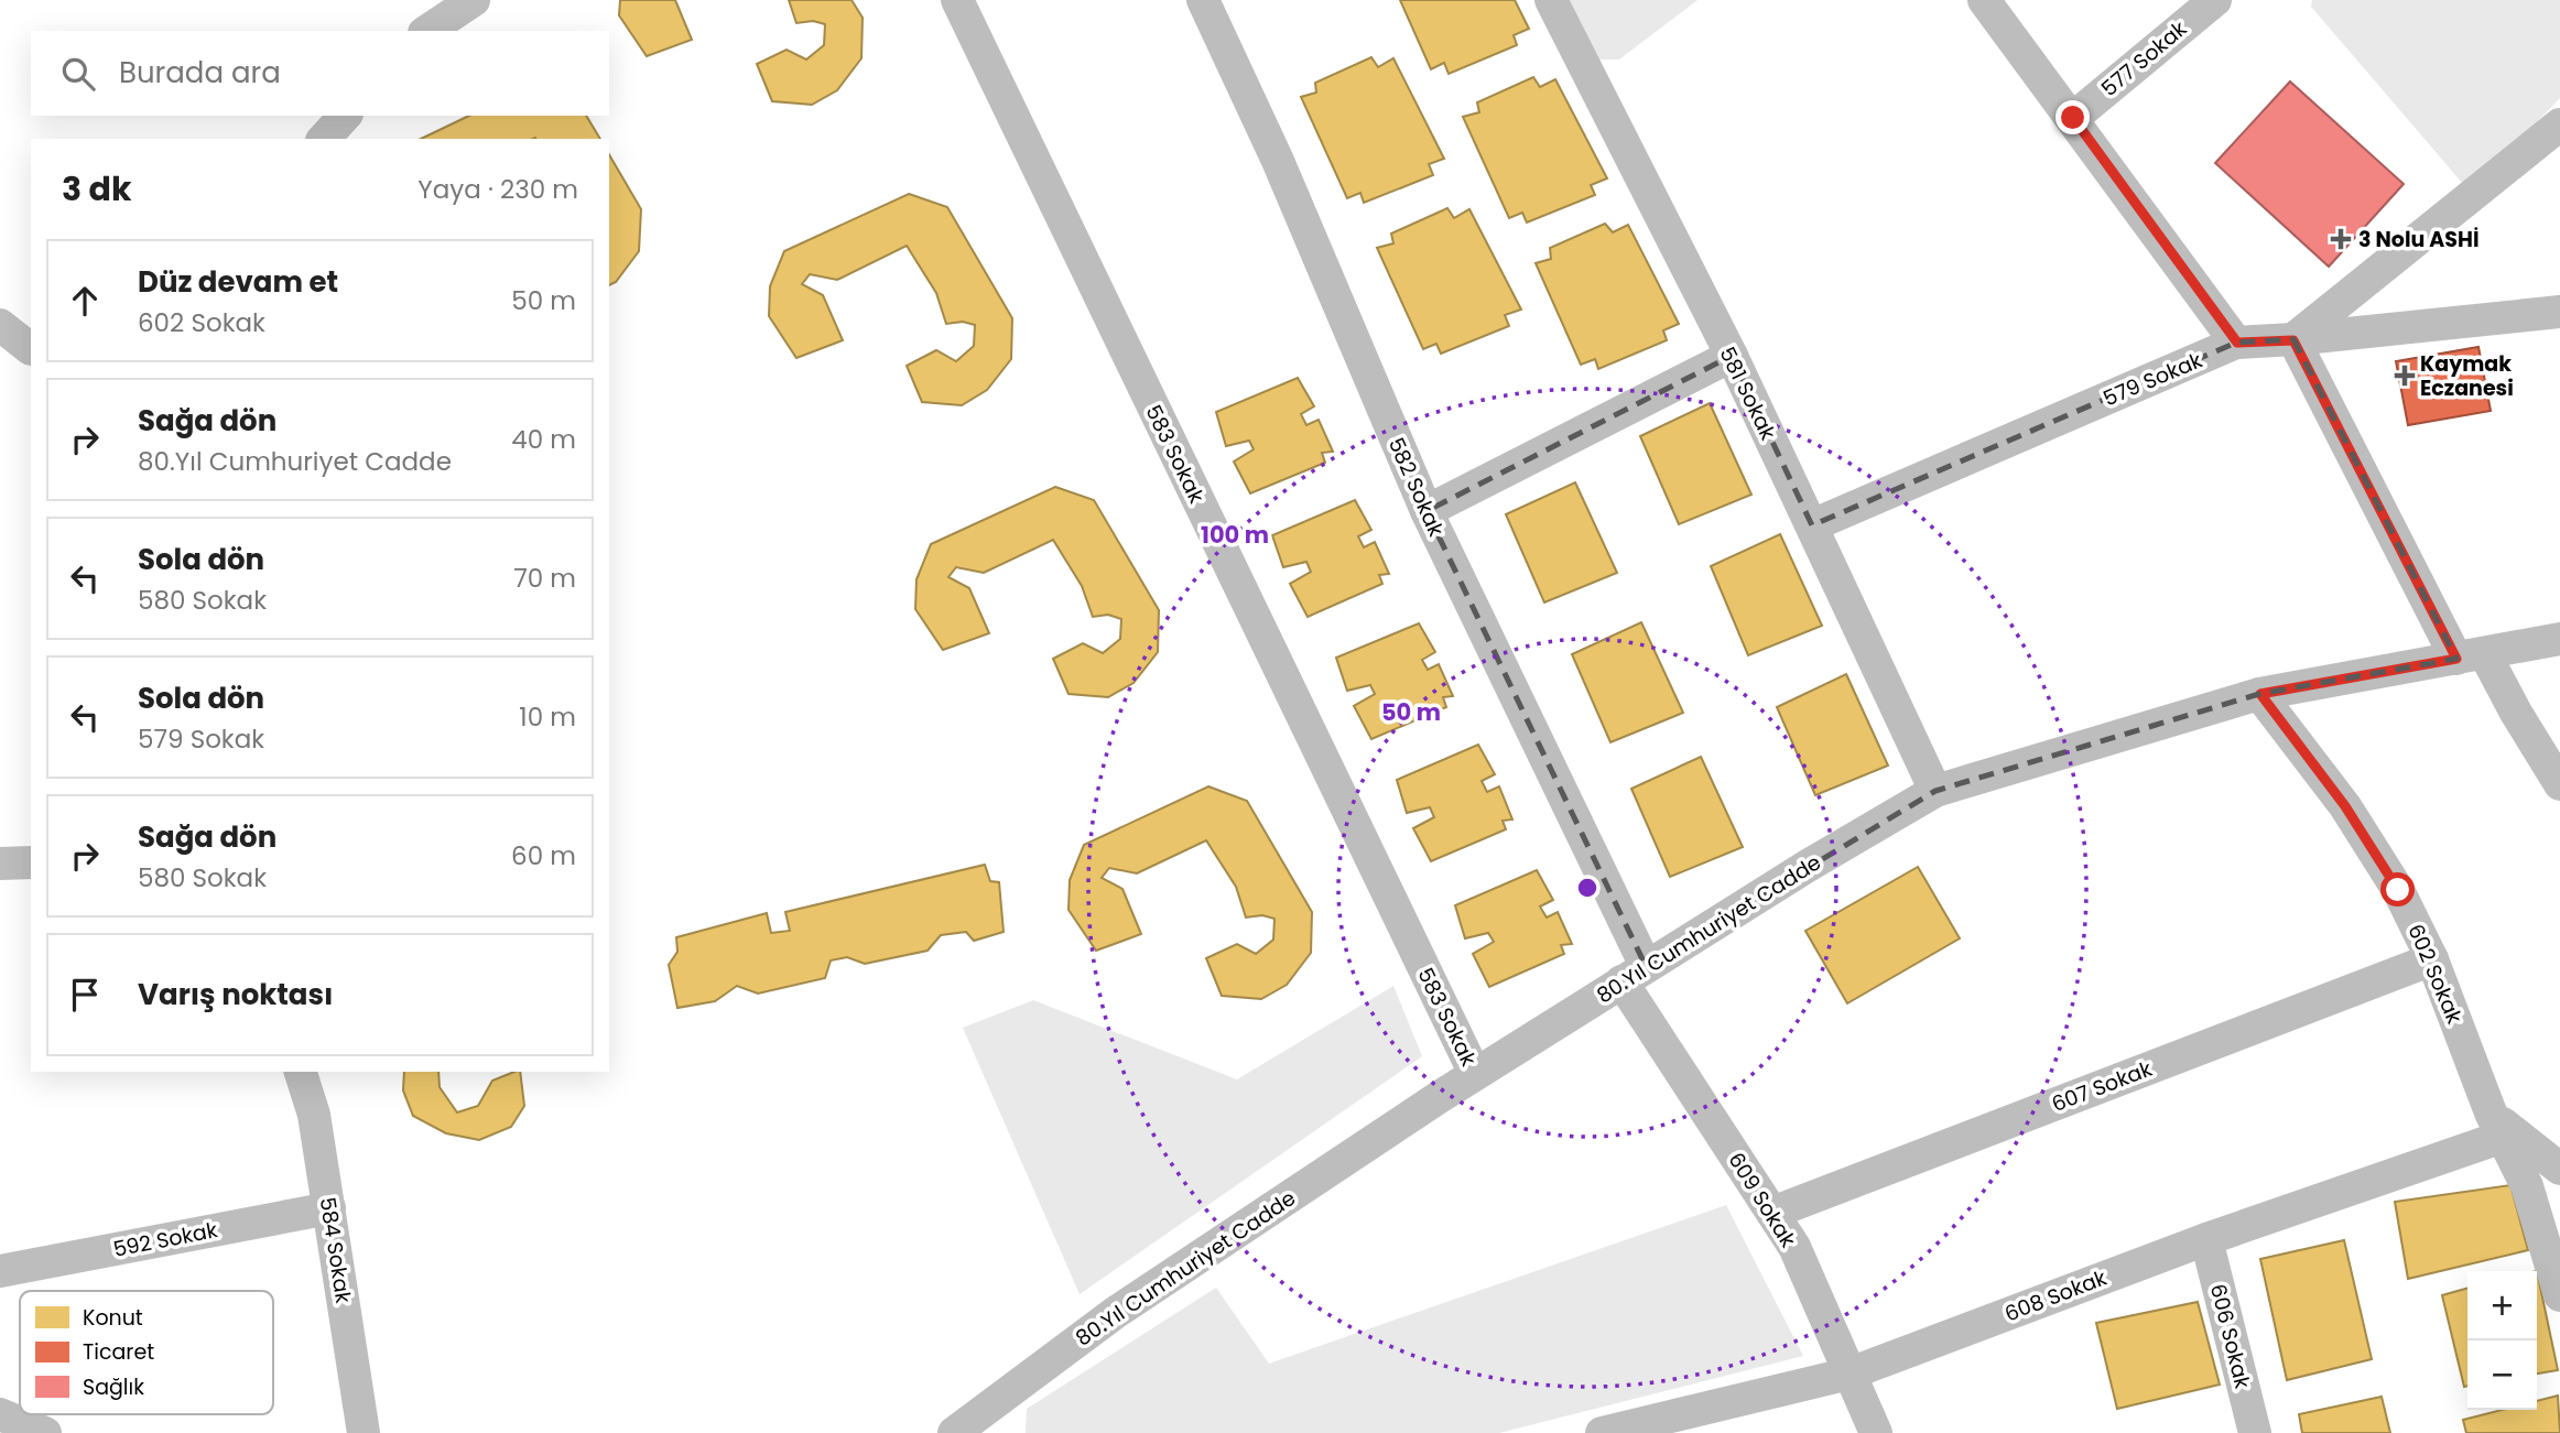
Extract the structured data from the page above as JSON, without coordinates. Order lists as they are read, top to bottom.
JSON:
{
  "streets": {
    "street": [
      "577 Sokak",
      "579 Sokak",
      "581 Sokak",
      "583 Sokak",
      "582 Sokak",
      "80.Yıl Cumhuriyet Cadde",
      "602 Sokak",
      "607 Sokak",
      "609 Sokak",
      "592 Sokak",
      "584 Sokak",
      "608 Sokak",
      "606 Sokak"
    ]
  },
  "crossings": [
    ["579 Sokak", "581 Sokak"],
    ["581 Sokak", "80.Yıl Cumhuriyet Cadde"],
    ["583 Sokak", "80.Yıl Cumhuriyet Cadde"],
    ["582 Sokak", "80.Yıl Cumhuriyet Cadde"],
    ["582 Sokak", "609 Sokak"],
    ["80.Yıl Cumhuriyet Cadde", "602 Sokak"],
    ["80.Yıl Cumhuriyet Cadde", "609 Sokak"],
    ["602 Sokak", "607 Sokak"],
    ["602 Sokak", "608 Sokak"],
    ["607 Sokak", "609 Sokak"],
    ["609 Sokak", "608 Sokak"],
    ["592 Sokak", "584 Sokak"],
    ["608 Sokak", "606 Sokak"]
  ],
  "places": {
    "health": ["3 Nolu ASHİ", "Kaymak Eczanesi"]
  },
  "legend": ["Konut", "Ticaret", "Sağlık"],
  "page": {
    "search": "Burada ara",
    "heading": ["3 dk", "Yaya · 230 m"],
    "list": [
      ["Düz devam et", "602 Sokak", "50 m"],
      ["Sağa dön", "80.Yıl Cumhuriyet Cadde", "40 m"],
      ["Sola dön", "580 Sokak", "70 m"],
      ["Sola dön", "579 Sokak", "10 m"],
      ["Sağa dön", "580 Sokak", "60 m"],
      "Varış noktası"
    ],
    "map_buttons": ["+", "−"]
  },
  "rings": ["100 m", "50 m"]
}
